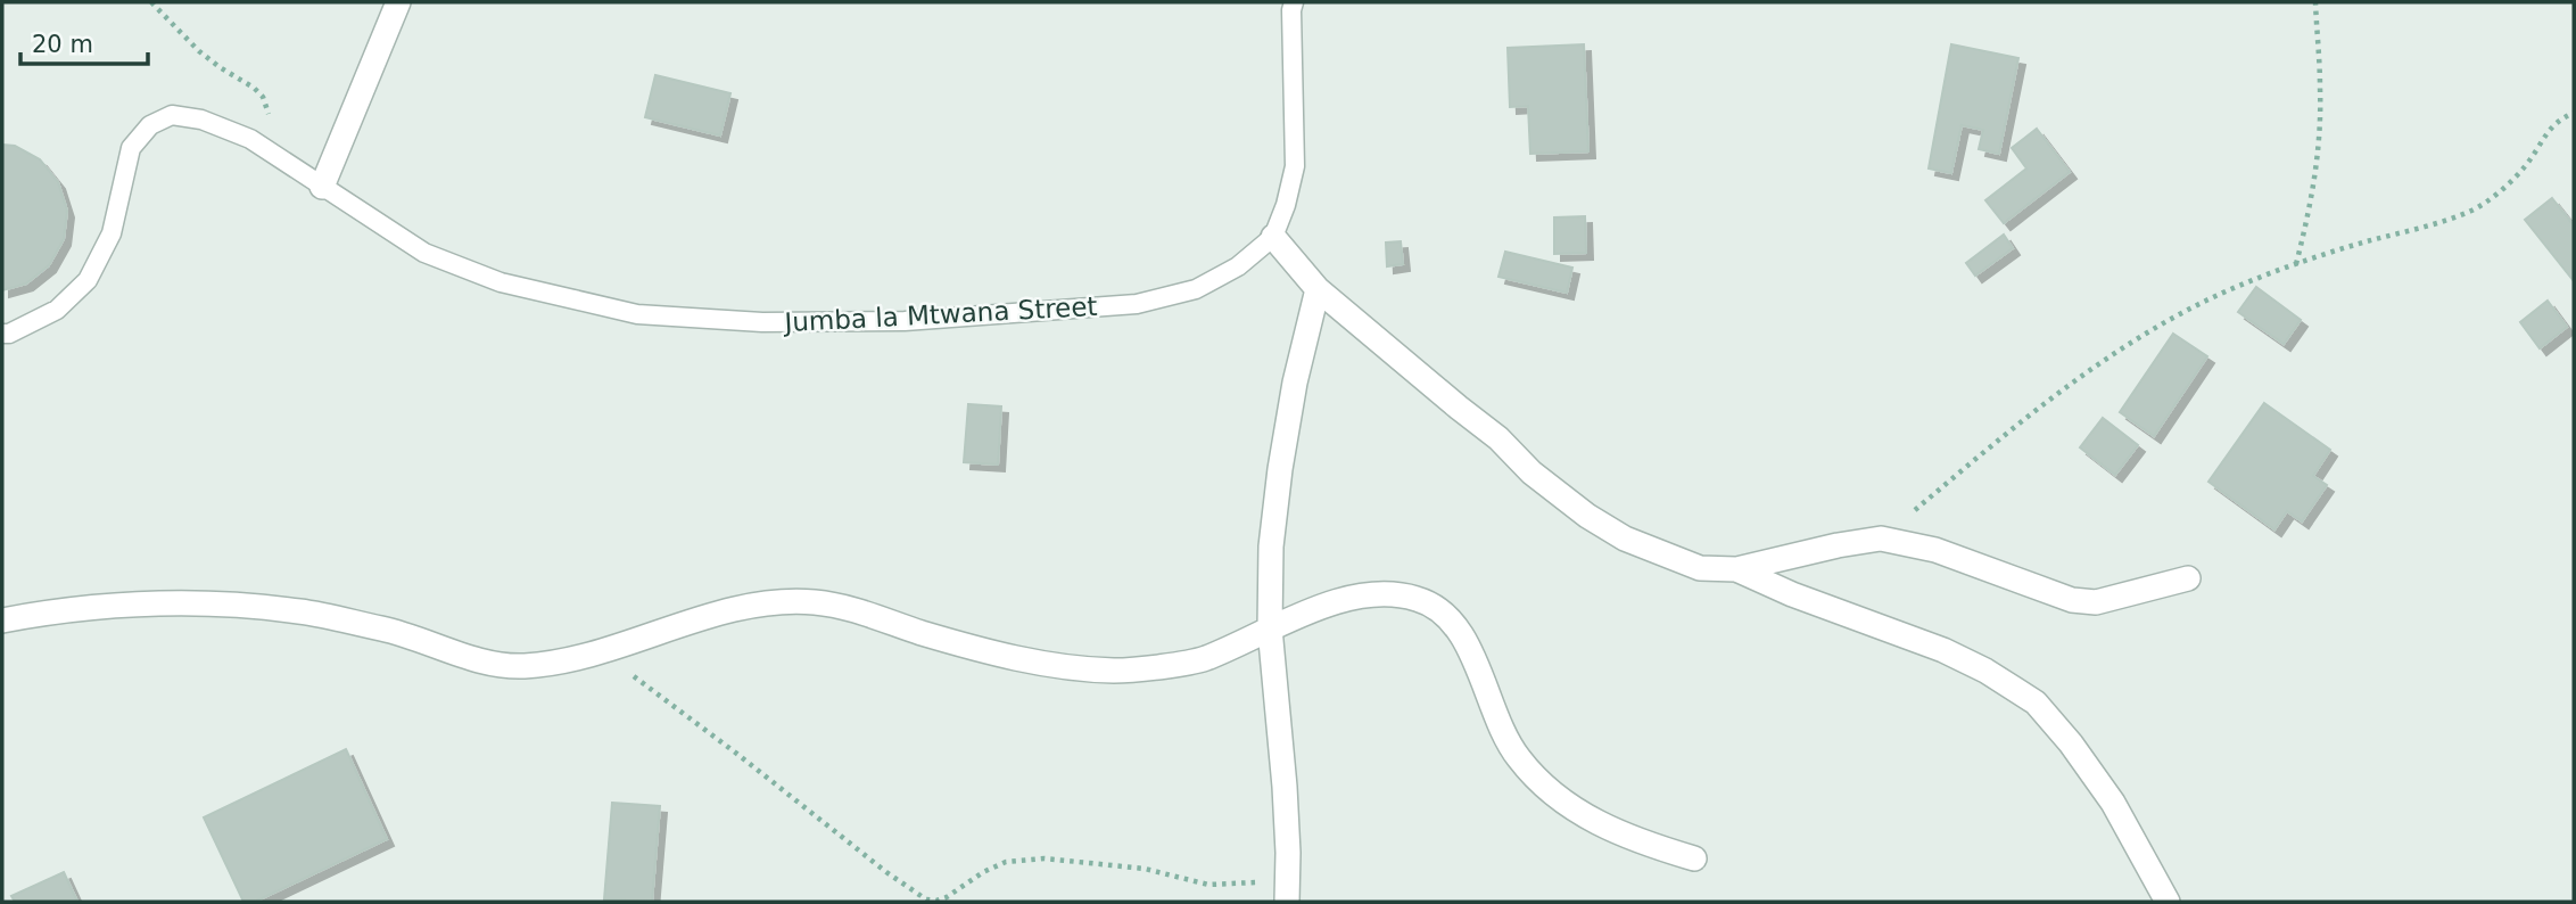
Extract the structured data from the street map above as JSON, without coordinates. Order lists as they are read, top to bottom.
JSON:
{
  "streets": {
    "lane": ["Jumba la Mtwana Street"]
  },
  "scale_bar": "20 m"
}
